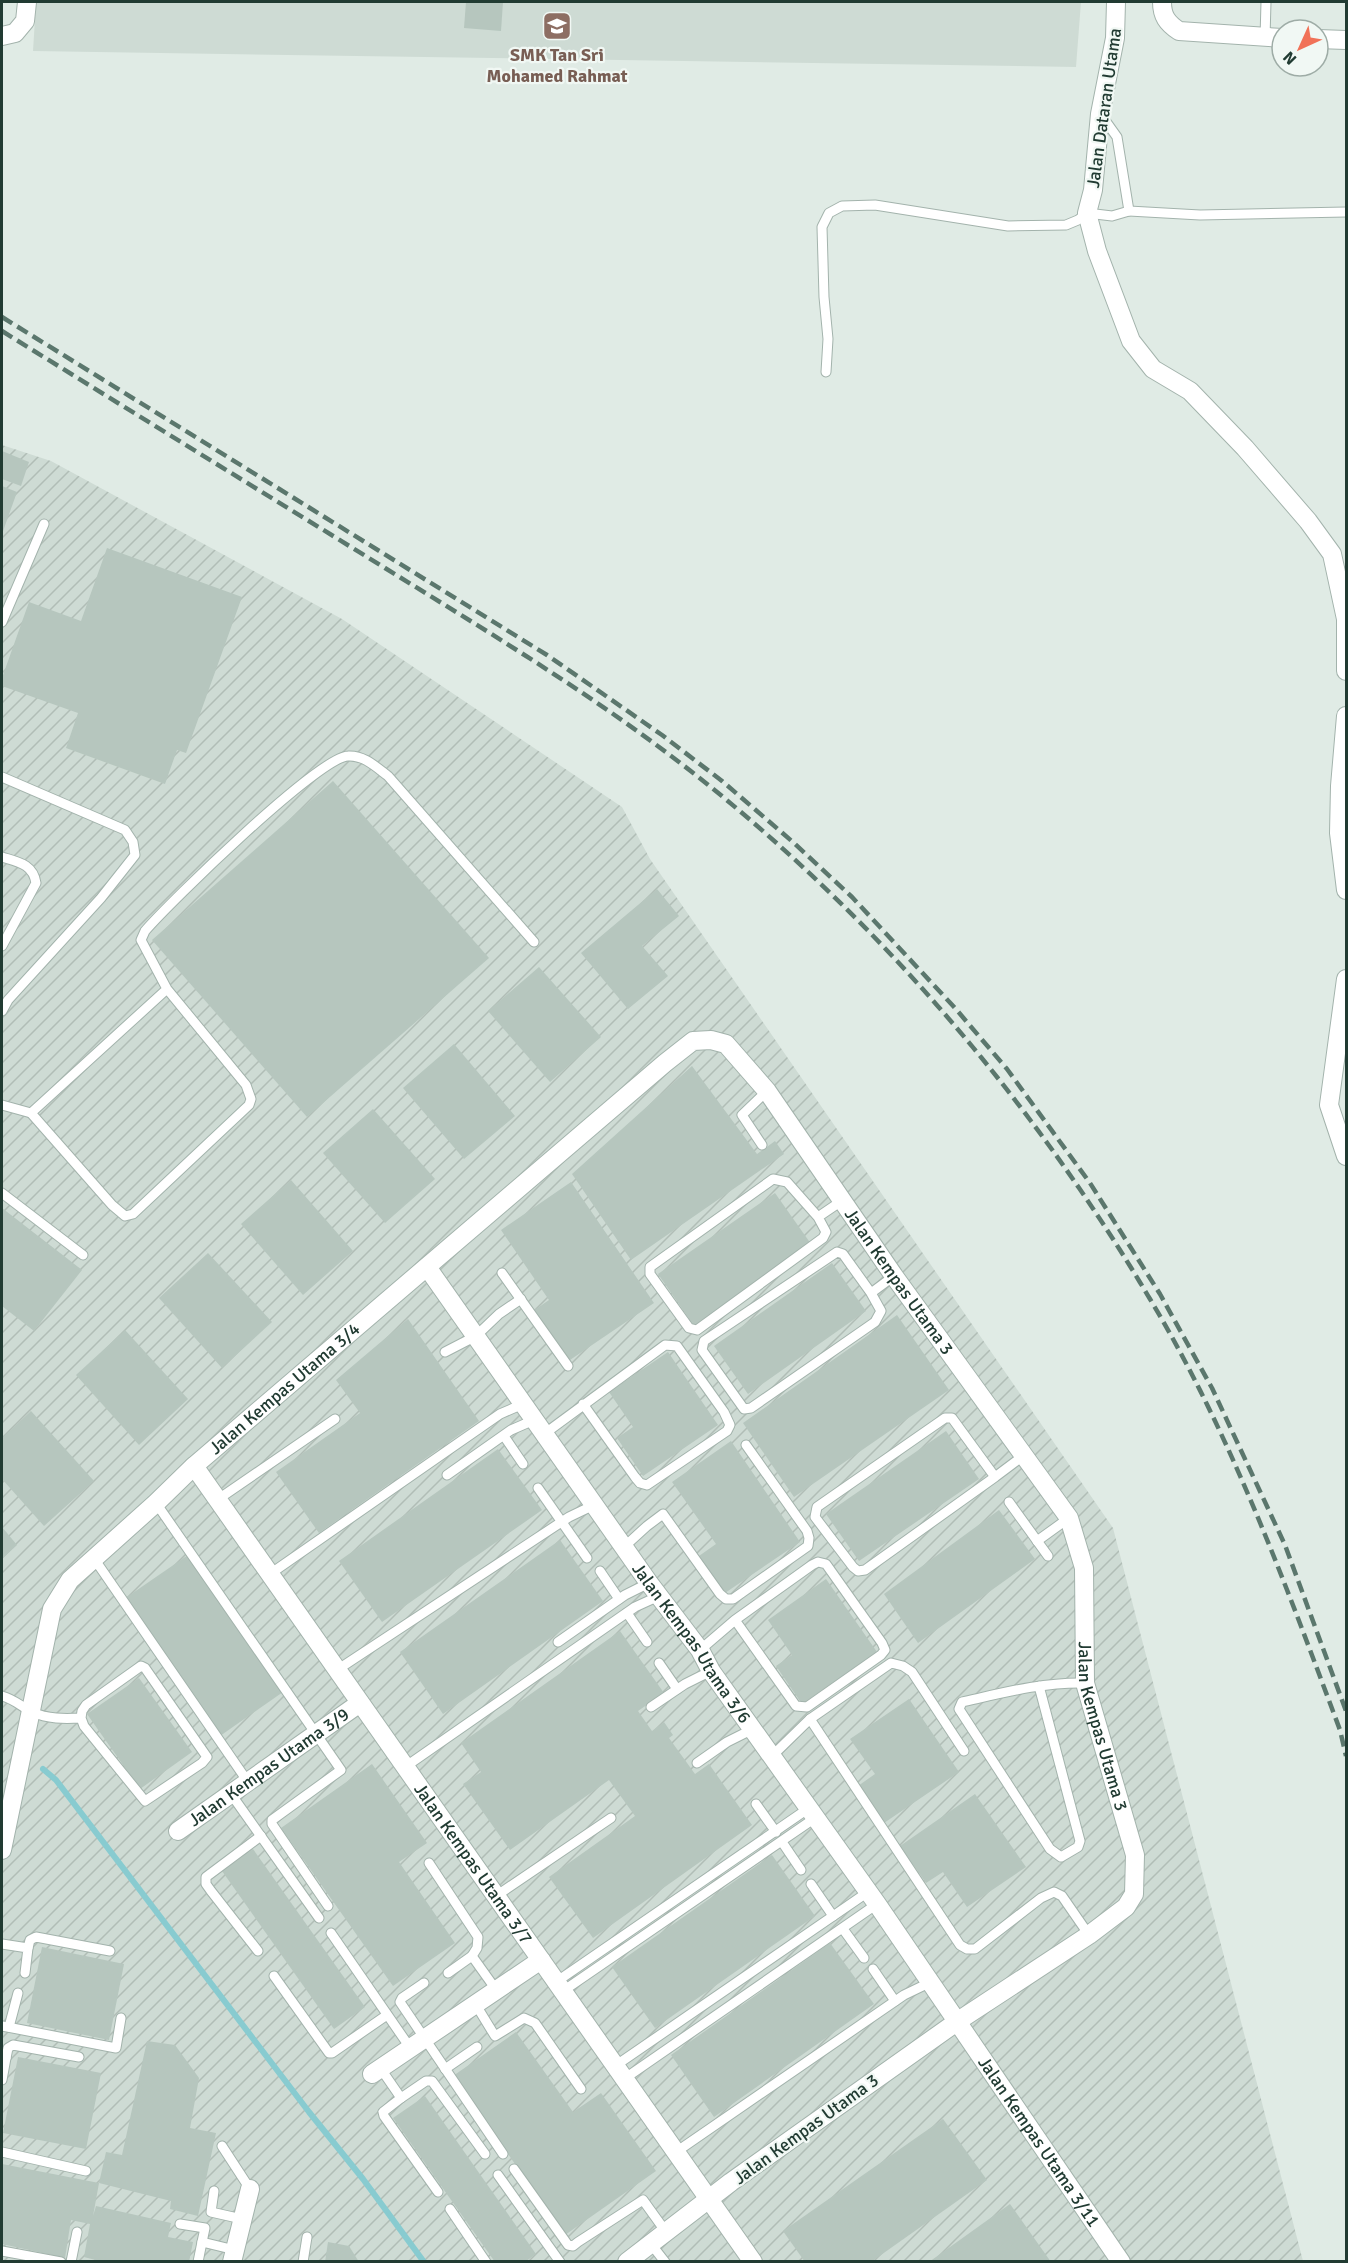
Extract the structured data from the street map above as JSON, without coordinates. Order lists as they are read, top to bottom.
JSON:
{
  "streets": {
    "street": [
      "Jalan Dataran Utama",
      "Jalan Kempas Utama 3",
      "Jalan Kempas Utama 3/4",
      "Jalan Kempas Utama 3/6",
      "Jalan Kempas Utama 3/9",
      "Jalan Kempas Utama 3/7",
      "Jalan Kempas Utama 3/11"
    ]
  },
  "crossings": [
    ["Jalan Kempas Utama 3", "Jalan Kempas Utama 3/4"],
    ["Jalan Kempas Utama 3", "Jalan Kempas Utama 3/6"],
    ["Jalan Kempas Utama 3", "Jalan Kempas Utama 3/7"],
    ["Jalan Kempas Utama 3", "Jalan Kempas Utama 3/11"],
    ["Jalan Kempas Utama 3/4", "Jalan Kempas Utama 3/6"],
    ["Jalan Kempas Utama 3/4", "Jalan Kempas Utama 3/7"],
    ["Jalan Kempas Utama 3/6", "Jalan Kempas Utama 3/11"],
    ["Jalan Kempas Utama 3/9", "Jalan Kempas Utama 3/7"]
  ],
  "places": {
    "school or university": ["SMK Tan Sri Mohamed Rahmat"]
  },
  "north": "bottom left"
}
